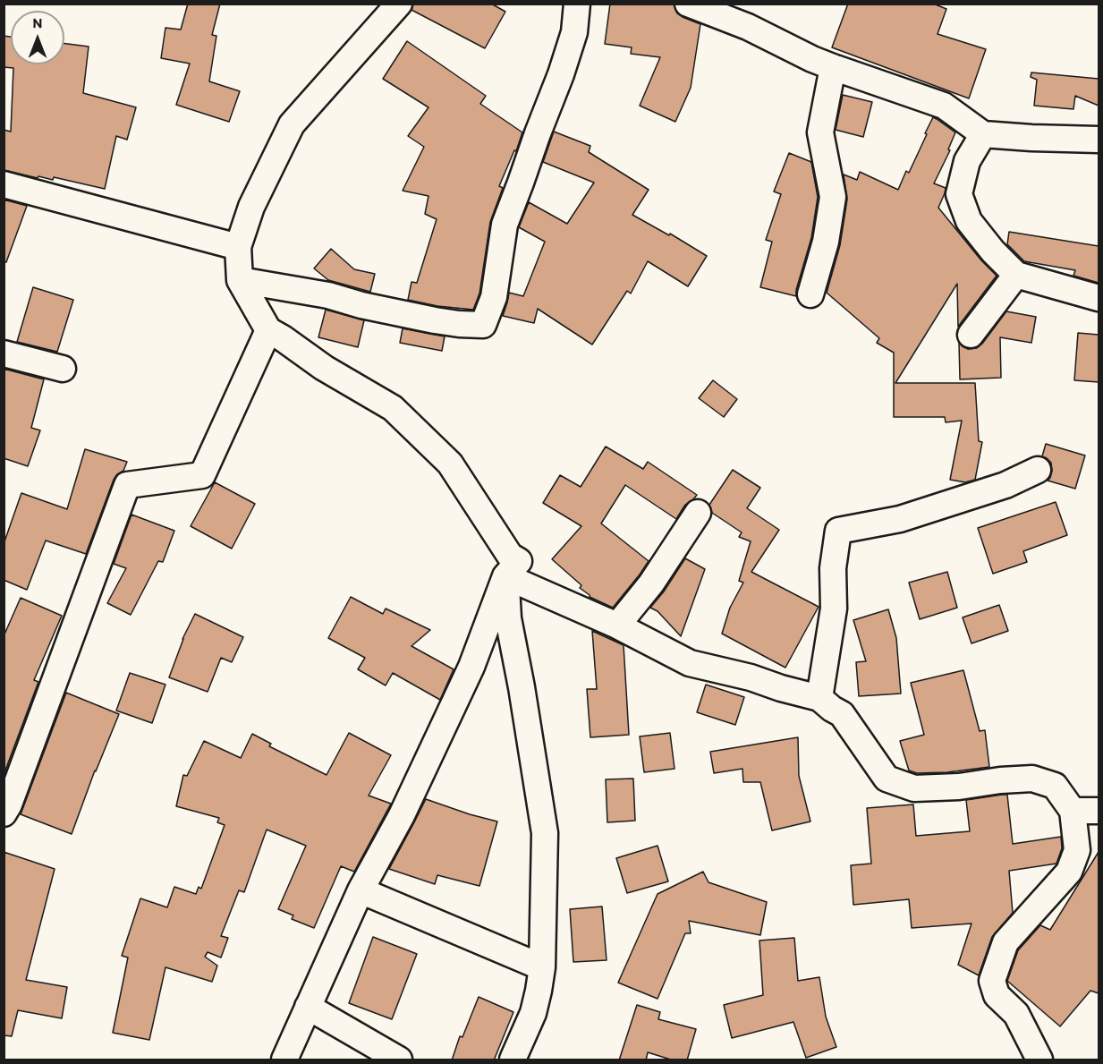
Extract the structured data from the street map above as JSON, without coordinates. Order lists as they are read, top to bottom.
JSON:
{
  "north": "top"
}
